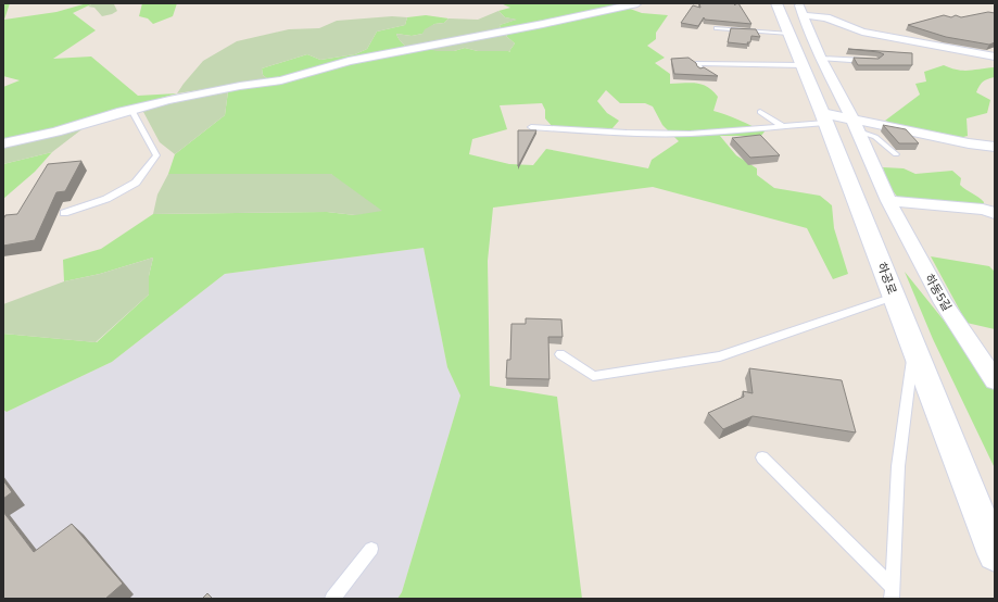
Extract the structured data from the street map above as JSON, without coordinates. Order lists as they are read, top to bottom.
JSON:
{
  "streets": {
    "main road": ["하공로"],
    "street": ["하동5길"]
  },
  "crossings": [
    ["하공로", "하동5길"]
  ]
}
